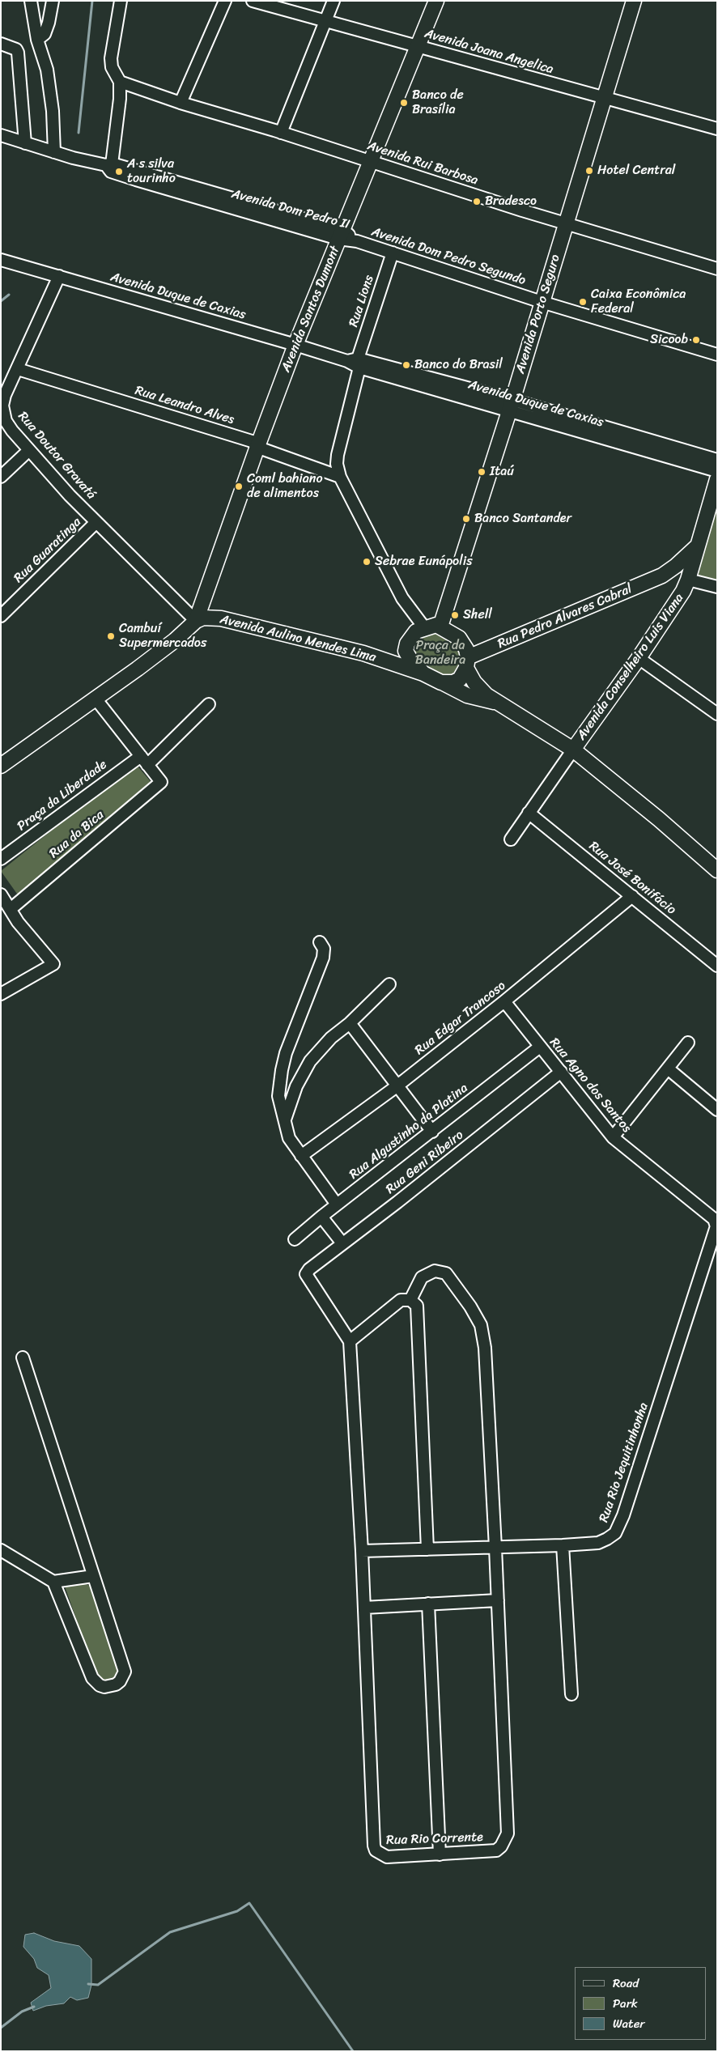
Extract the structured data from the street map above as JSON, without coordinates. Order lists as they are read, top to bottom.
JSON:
{
  "streets": {
    "main road": [
      "Avenida Santos Dumont",
      "Avenida Porto Seguro",
      "Rua Pedro Alvares Cabral",
      "Avenida Aulino Mendes Lima",
      "Avenida Conselheiro Luis Viana"
    ],
    "street": [
      "Avenida Joana Angelica",
      "Avenida Rui Barbosa",
      "Avenida Dom Pedro II",
      "Avenida Dom Pedro Segundo",
      "Avenida Duque de Caxias",
      "Rua Lions",
      "Rua Leandro Alves",
      "Rua Doutor Gravatá",
      "Rua Guaratinga",
      "Praça da Liberdade",
      "Rua da Bica",
      "Rua José Bonifácio",
      "Rua Edgar Trancoso",
      "Rua Agno dos Santos",
      "Rua Algustinho da Platina",
      "Rua Geni Ribeiro",
      "Rua Rio Jequitinhonha",
      "Rua Rio Corrente"
    ]
  },
  "crossings": [
    ["Avenida Joana Angelica", "Avenida Santos Dumont"],
    ["Avenida Joana Angelica", "Avenida Porto Seguro"],
    ["Avenida Rui Barbosa", "Avenida Santos Dumont"],
    ["Avenida Rui Barbosa", "Avenida Porto Seguro"],
    ["Avenida Dom Pedro II", "Avenida Dom Pedro Segundo"],
    ["Avenida Dom Pedro II", "Avenida Santos Dumont"],
    ["Avenida Dom Pedro Segundo", "Rua Lions"],
    ["Avenida Dom Pedro Segundo", "Avenida Porto Seguro"],
    ["Avenida Duque de Caxias", "Rua Lions"],
    ["Avenida Duque de Caxias", "Avenida Santos Dumont"],
    ["Avenida Duque de Caxias", "Avenida Porto Seguro"],
    ["Avenida Duque de Caxias", "Rua Doutor Gravatá"],
    ["Rua Lions", "Avenida Porto Seguro"],
    ["Rua Lions", "Rua Leandro Alves"],
    ["Rua Lions", "Rua Pedro Alvares Cabral"],
    ["Rua Lions", "Avenida Aulino Mendes Lima"],
    ["Avenida Santos Dumont", "Rua Leandro Alves"],
    ["Avenida Santos Dumont", "Rua Doutor Gravatá"],
    ["Avenida Santos Dumont", "Avenida Aulino Mendes Lima"],
    ["Avenida Porto Seguro", "Rua Pedro Alvares Cabral"],
    ["Avenida Porto Seguro", "Avenida Aulino Mendes Lima"],
    ["Rua Leandro Alves", "Rua Doutor Gravatá"],
    ["Rua Doutor Gravatá", "Rua Guaratinga"],
    ["Rua Doutor Gravatá", "Avenida Aulino Mendes Lima"],
    ["Rua Pedro Alvares Cabral", "Avenida Aulino Mendes Lima"],
    ["Rua Pedro Alvares Cabral", "Avenida Conselheiro Luis Viana"],
    ["Avenida Conselheiro Luis Viana", "Rua José Bonifácio"],
    ["Rua José Bonifácio", "Rua Edgar Trancoso"],
    ["Rua Edgar Trancoso", "Rua Agno dos Santos"],
    ["Rua Agno dos Santos", "Rua Algustinho da Platina"],
    ["Rua Agno dos Santos", "Rua Geni Ribeiro"],
    ["Rua Agno dos Santos", "Rua Rio Jequitinhonha"]
  ],
  "parks": ["Praça da Bandeira"],
  "places": [
    "Banco de Brasília",
    "Hotel Central",
    "A s silva tourinho",
    "Bradesco",
    "Caixa Econômica Federal",
    "Sicoob",
    "Banco do Brasil",
    "Itaú",
    "Coml bahiano de alimentos",
    "Banco Santander",
    "Sebrae Eunápolis",
    "Shell",
    "Cambuí Supermercados"
  ],
  "legend": ["Road", "Park", "Water"]
}
